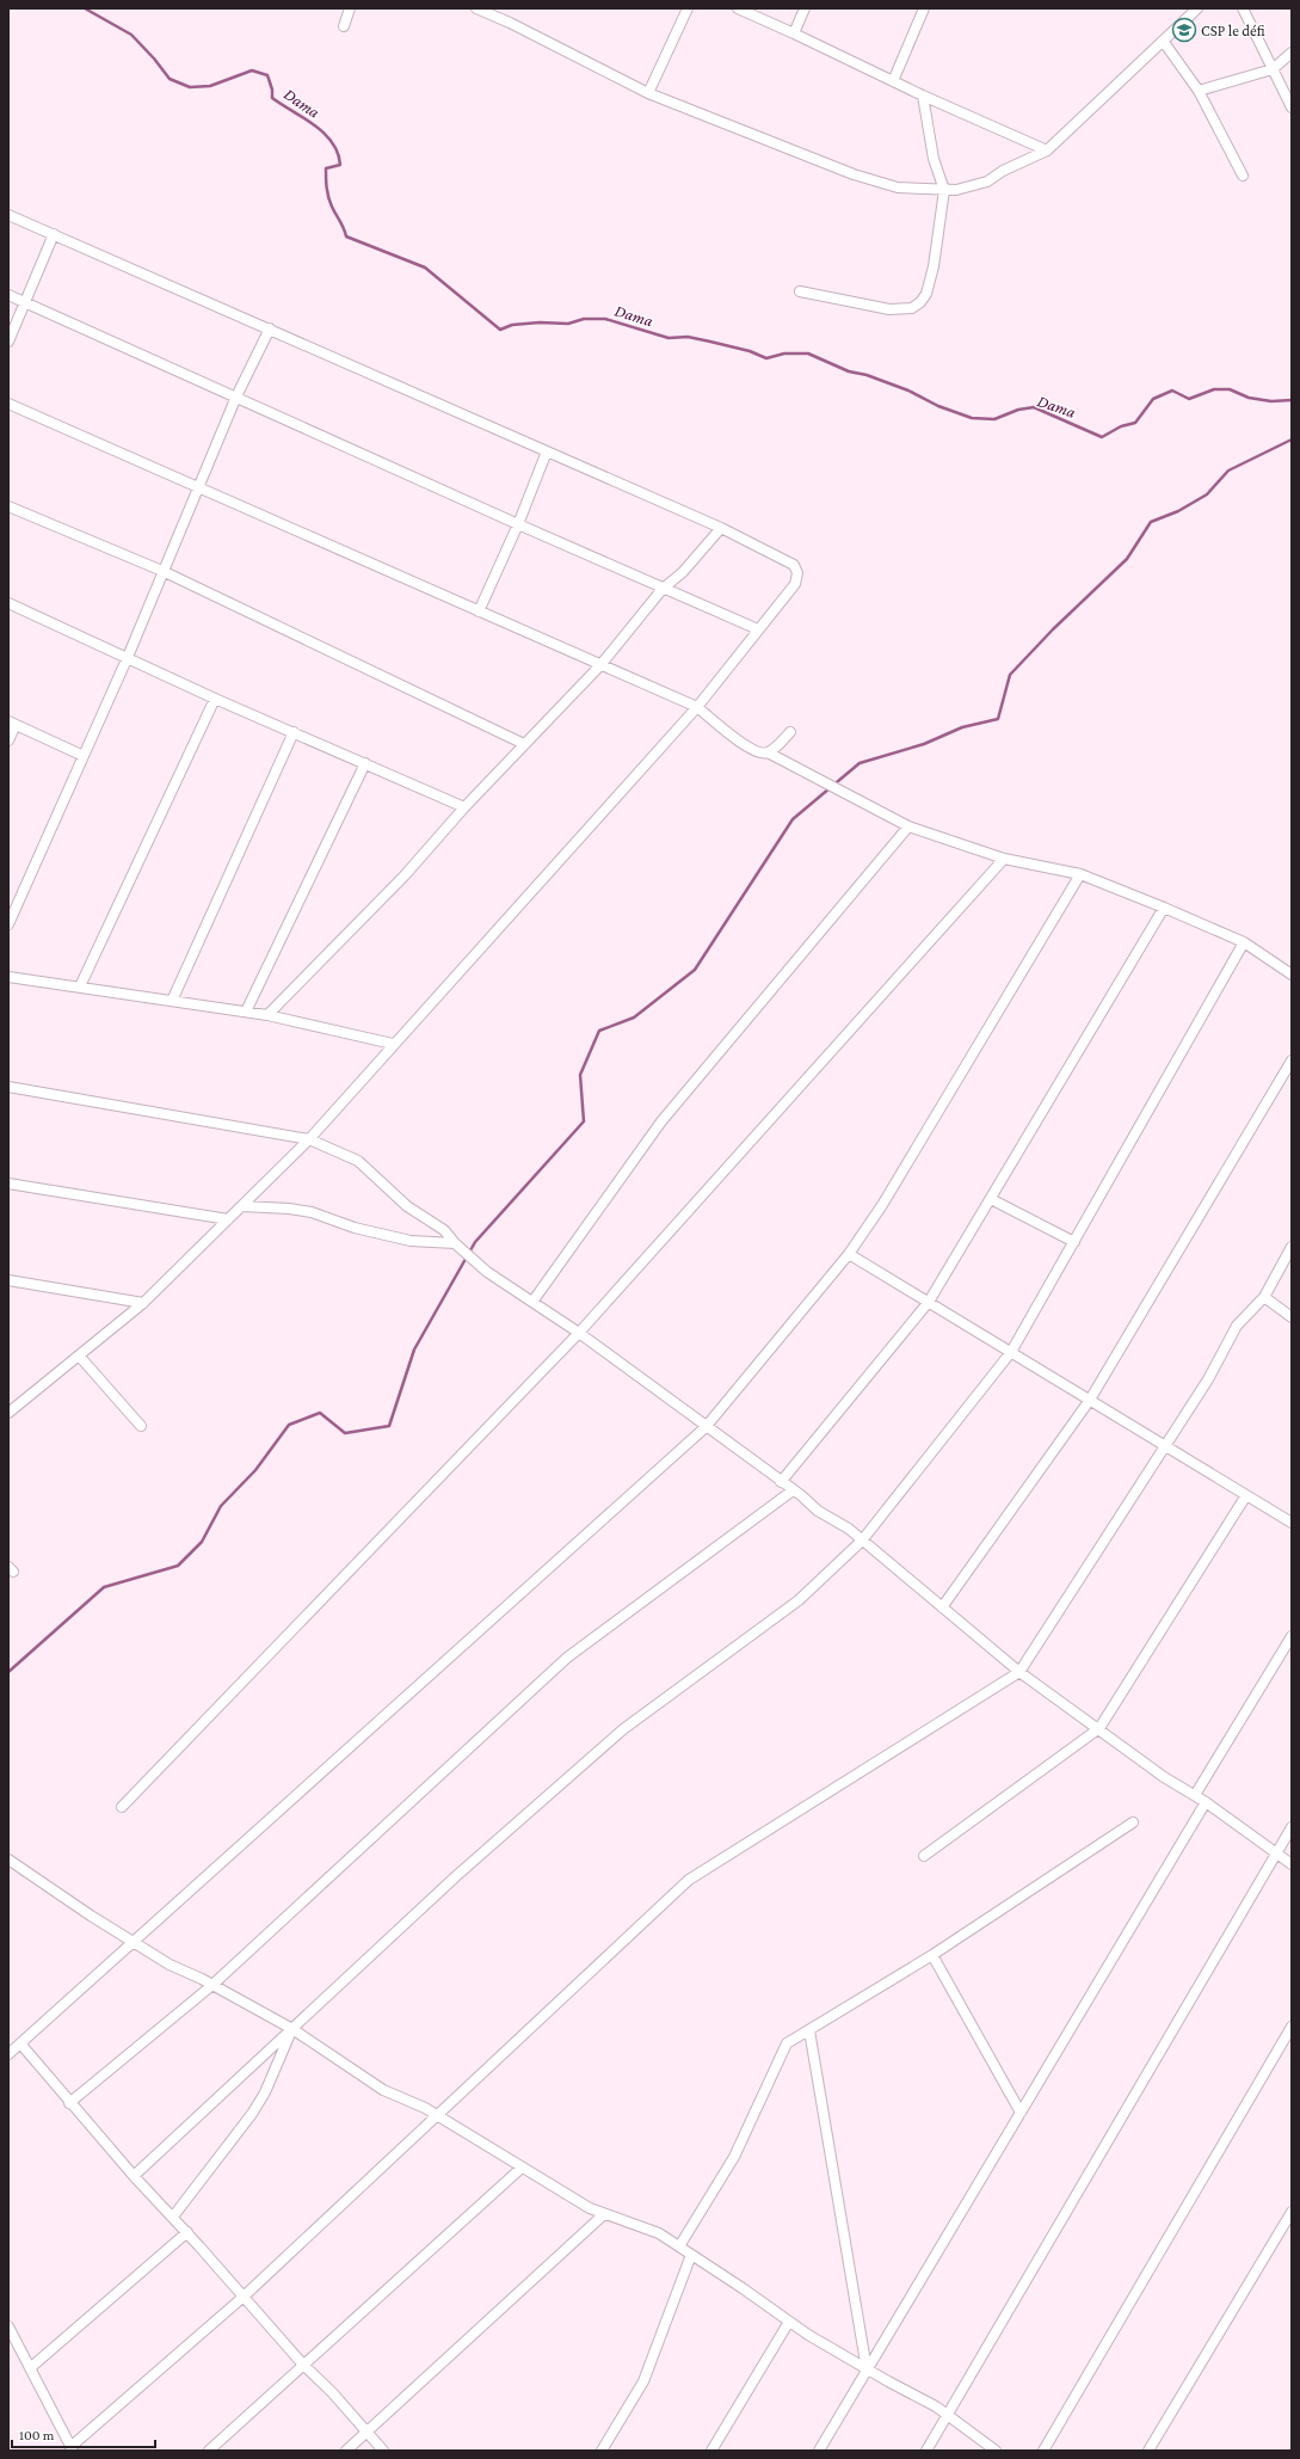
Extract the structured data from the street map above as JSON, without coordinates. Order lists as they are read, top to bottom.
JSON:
{
  "water": ["Dama"],
  "places": {
    "school or university": ["CSP le défi"]
  },
  "scale_bar": "100 m"
}
